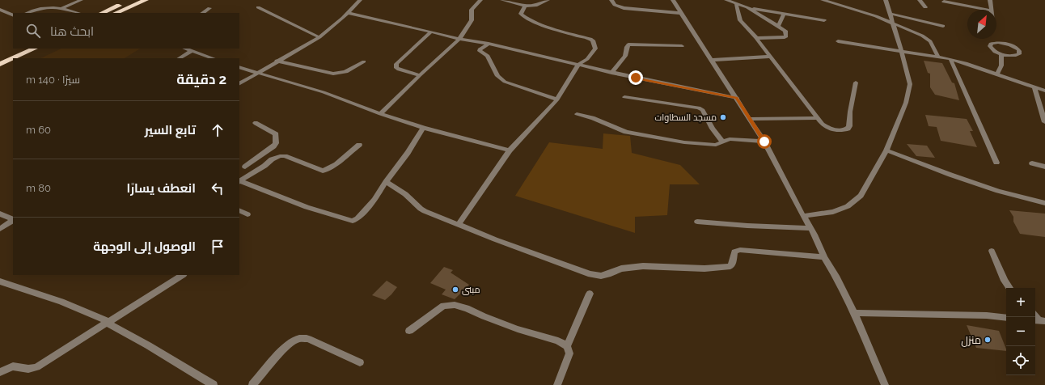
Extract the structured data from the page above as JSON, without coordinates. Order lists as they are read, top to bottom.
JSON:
{
  "places": ["مسجد السطاوات", "مبنى", "منزل"],
  "north": "top right",
  "page": {
    "search": "ابحث هنا",
    "heading": ["2 دقيقة", "سيرًا · 140 m"],
    "list": [
      ["تابع السير", "60 m"],
      ["انعطف يسارًا", "80 m"],
      "الوصول إلى الوجهة"
    ],
    "map_buttons": ["+", "−"]
  }
}
